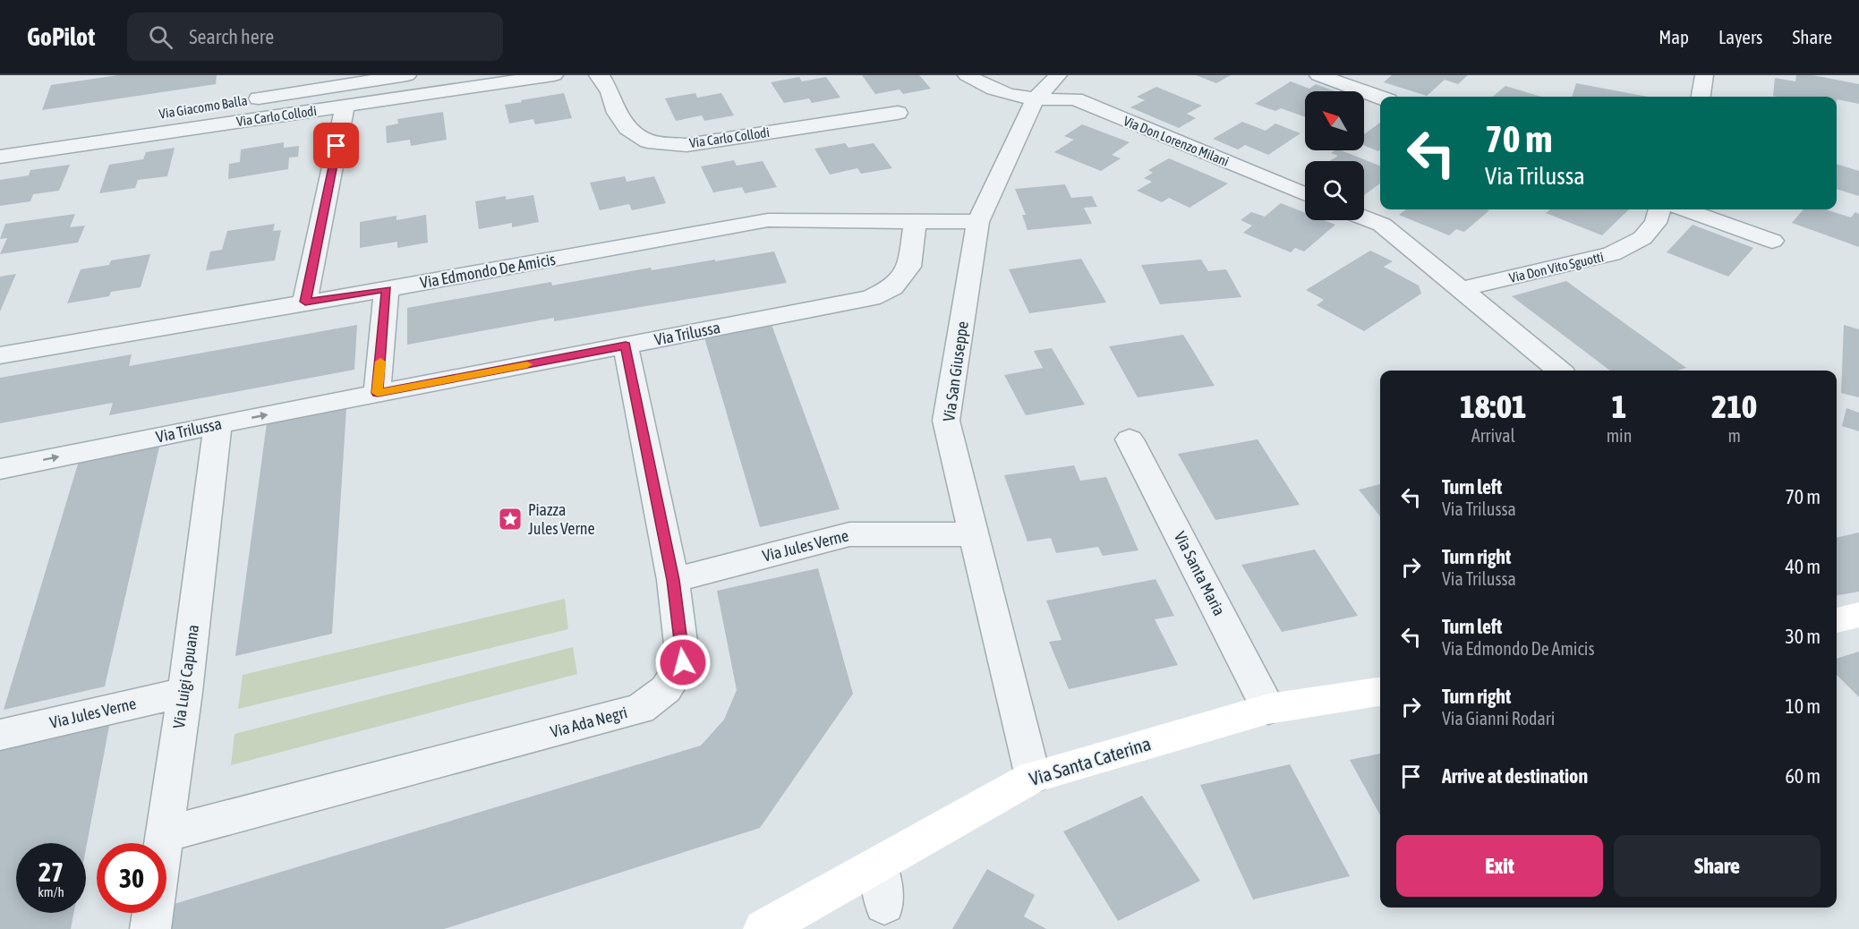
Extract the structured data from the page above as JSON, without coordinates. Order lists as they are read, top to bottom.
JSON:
{
  "streets": {
    "main road": ["Via Santa Caterina"],
    "street": [
      "Via Giacomo Balla",
      "Via Carlo Collodi",
      "Via Don Lorenzo Milani",
      "Via Don Vito Sguotti",
      "Via Edmondo De Amicis",
      "Via Trilussa",
      "Via San Giuseppe",
      "Via Jules Verne",
      "Via Santa Maria",
      "Via Luigi Capuana",
      "Via Ada Negri"
    ]
  },
  "crossings": [
    ["Via Don Lorenzo Milani", "Via San Giuseppe"],
    ["Via Edmondo De Amicis", "Via Trilussa"],
    ["Via Edmondo De Amicis", "Via San Giuseppe"],
    ["Via Trilussa", "Via Luigi Capuana"],
    ["Via Trilussa", "Via Ada Negri"],
    ["Via San Giuseppe", "Via Jules Verne"],
    ["Via San Giuseppe", "Via Santa Caterina"],
    ["Via Jules Verne", "Via Luigi Capuana"],
    ["Via Jules Verne", "Via Ada Negri"],
    ["Via Santa Maria", "Via Santa Caterina"],
    ["Via Luigi Capuana", "Via Ada Negri"]
  ],
  "one_way": ["Via Trilussa"],
  "places": {
    "place": ["Piazza Jules Verne"]
  },
  "north": "top left",
  "page": {
    "header": "GoPilot",
    "search": "Search here",
    "nav": ["Map", "Layers", "Share"],
    "turn": ["70 m", "Via Trilussa"],
    "eta": [
      "18:01",
      "Arrival",
      "1",
      "min",
      "210",
      "m"
    ],
    "list": [
      {
        "name": "Turn left",
        "note": "Via Trilussa",
        "value": "70 m"
      },
      {
        "name": "Turn right",
        "note": "Via Trilussa",
        "value": "40 m"
      },
      {
        "name": "Turn left",
        "note": "Via Edmondo De Amicis",
        "value": "30 m"
      },
      {
        "name": "Turn right",
        "note": "Via Gianni Rodari",
        "value": "10 m"
      },
      {
        "name": "Arrive at destination",
        "value": "60 m"
      }
    ],
    "buttons": ["Exit", "Share"],
    "speed": "27 km/h",
    "limit": "30"
  }
}
